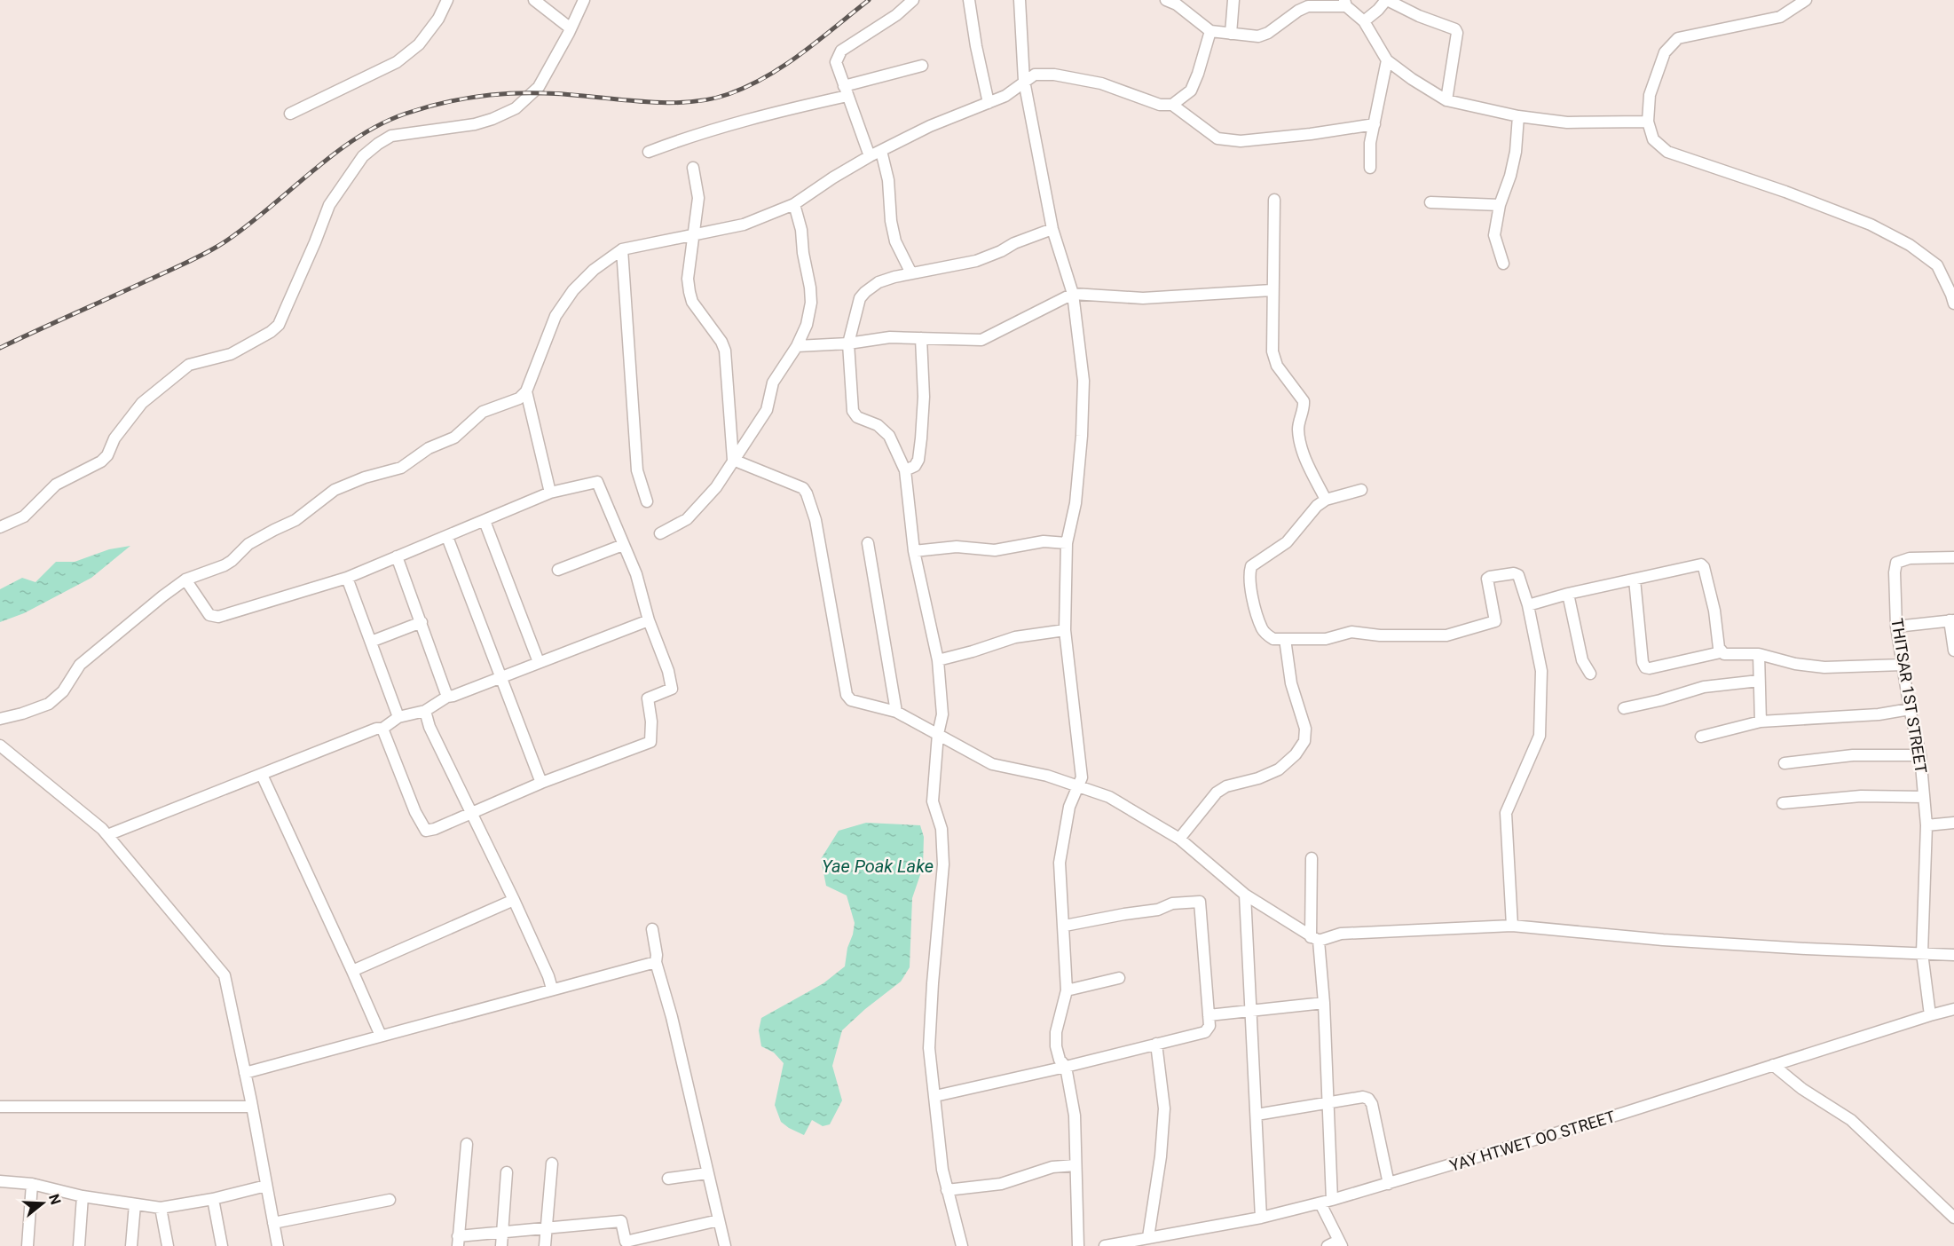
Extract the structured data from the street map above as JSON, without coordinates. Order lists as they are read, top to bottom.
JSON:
{
  "streets": {
    "street": ["THITSAR 1ST STREET", "YAY HTWET OO STREET"]
  },
  "crossings": [
    ["THITSAR 1ST STREET", "YAY HTWET OO STREET"]
  ],
  "water": ["Yae Poak Lake"],
  "north": "right"
}
